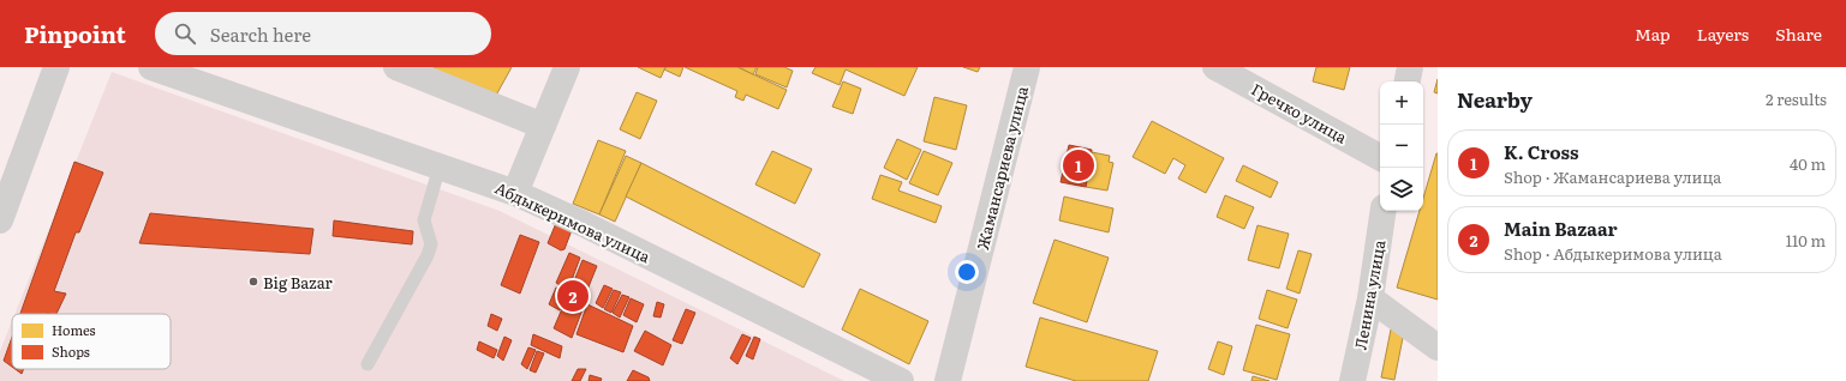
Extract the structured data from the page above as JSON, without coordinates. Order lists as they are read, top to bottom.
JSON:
{
  "streets": {
    "street": [
      "Гречко улица",
      "Жамансариева улица",
      "Абдыкеримова улица",
      "Ленина улица"
    ]
  },
  "places": ["Big Bazar"],
  "legend": ["Homes", "Shops"],
  "page": {
    "header": "Pinpoint",
    "search": "Search here",
    "nav": ["Map", "Layers", "Share"],
    "heading": ["Nearby", "2 results"],
    "map_buttons": ["+", "−"],
    "list": [
      {
        "mark": "1",
        "name": "K. Cross",
        "note": "Shop · Жамансариева улица",
        "value": "40 m"
      },
      {
        "mark": "2",
        "name": "Main Bazaar",
        "note": "Shop · Абдыкеримова улица",
        "value": "110 m"
      }
    ],
    "pins": ["1", "2"]
  }
}
